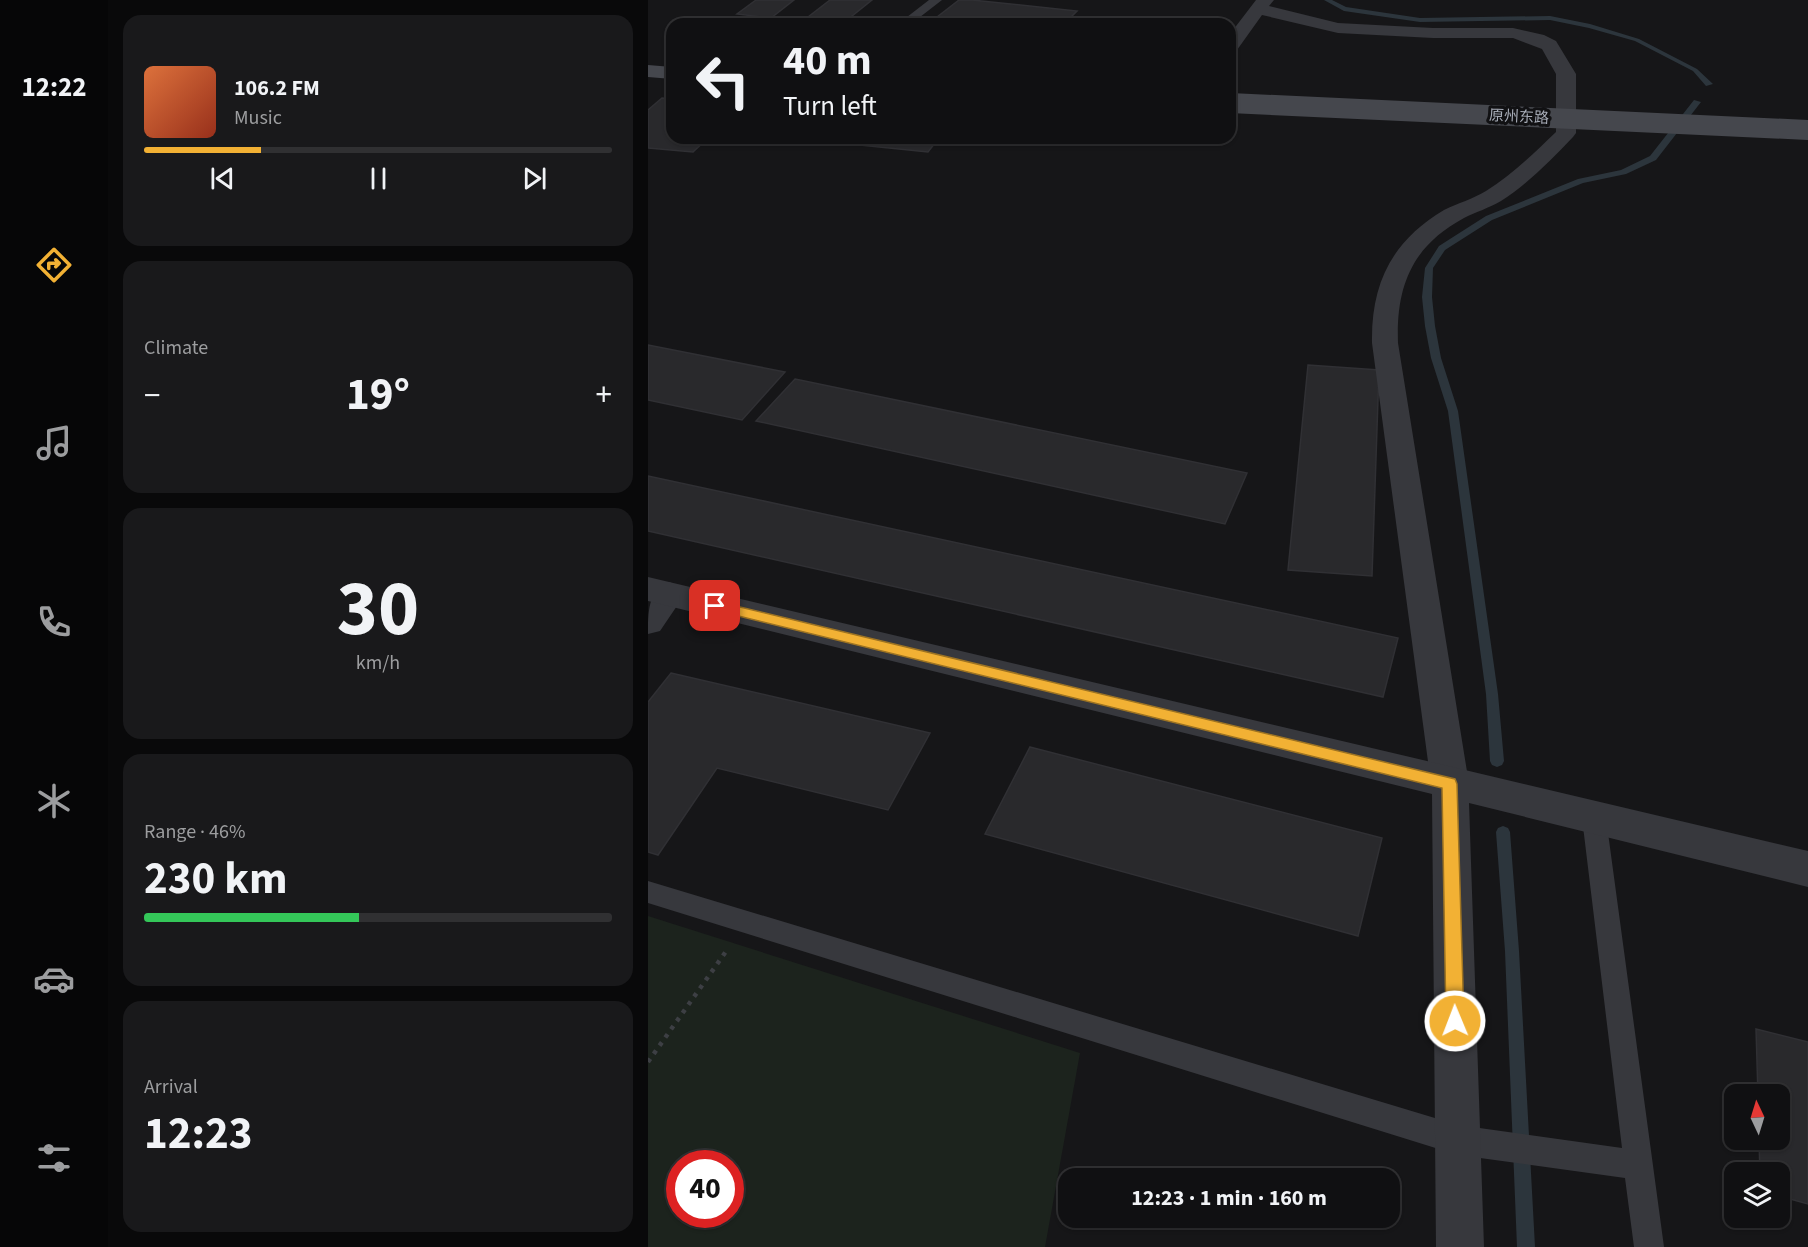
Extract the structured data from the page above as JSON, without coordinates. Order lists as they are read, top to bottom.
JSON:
{
  "streets": {
    "main road": ["原州东路"]
  },
  "north": "top",
  "page": {
    "tabs": "12:22",
    "turn": ["40 m", "Turn left"],
    "song": ["106.2 FM", "Music"],
    "tile": [
      "Climate",
      ["30", "km/h"],
      ["Range · 46%", "230 km"],
      ["Arrival", "12:23"]
    ],
    "heat": ["−", "19°", "+"],
    "limit": "40",
    "trip": "12:23 · 1 min · 160 m"
  }
}
